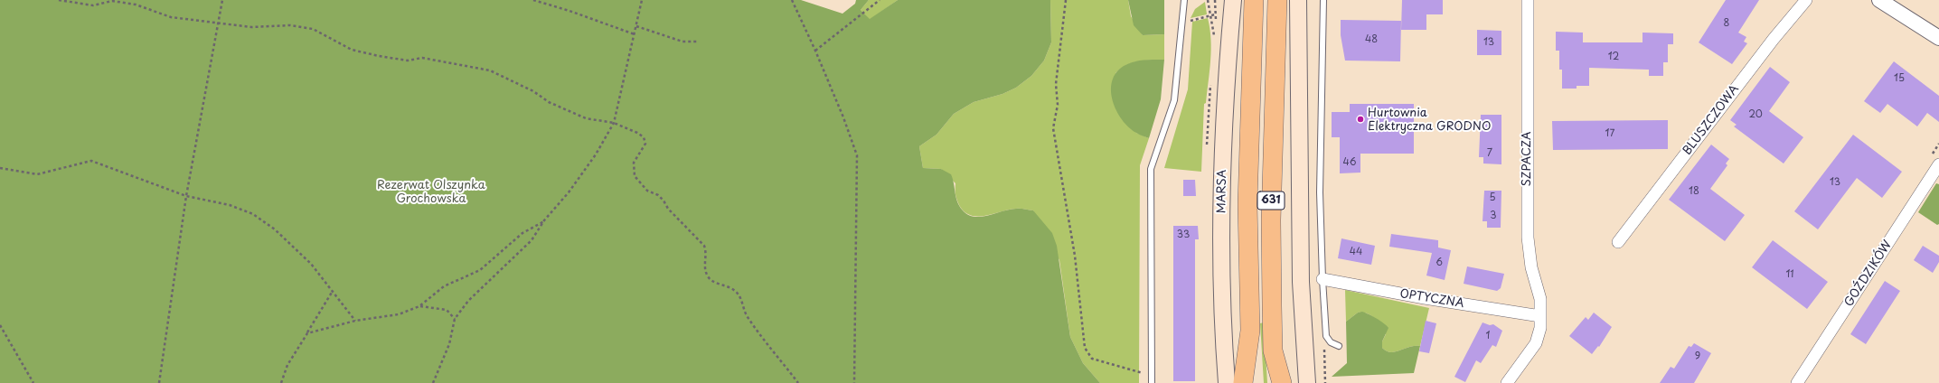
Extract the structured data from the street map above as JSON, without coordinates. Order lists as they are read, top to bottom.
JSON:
{
  "streets": {
    "main road": ["MARSA", "631"],
    "street": [
      "BLUSZCZOWA",
      "SZPACZA",
      "GOŹDZIKÓW",
      "OPTYCZNA"
    ]
  },
  "crossings": [
    ["SZPACZA", "OPTYCZNA"]
  ],
  "parks": ["Rezerwat Olszynka Grochowska"],
  "places": ["Hurtownia Elektryczna GRODNO"],
  "house_numbers": [
    "8",
    "48",
    "13",
    "12",
    "15",
    "20",
    "17",
    "7",
    "46",
    "13",
    "18",
    "5",
    "3",
    "33",
    "44",
    "6",
    "11",
    "1",
    "9"
  ]
}
